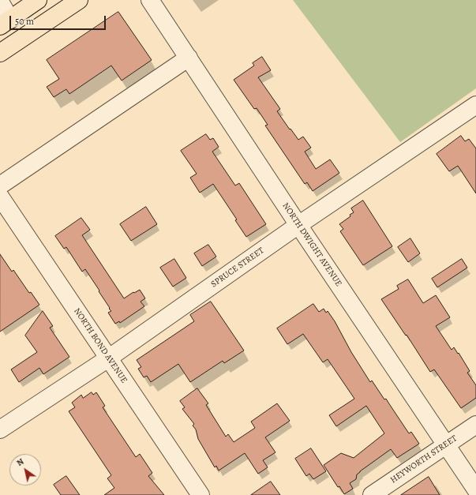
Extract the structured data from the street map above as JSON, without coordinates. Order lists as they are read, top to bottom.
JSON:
{
  "streets": {
    "street": [
      "NORTH DWIGHT AVENUE",
      "SPRUCE STREET",
      "NORTH BOND AVENUE",
      "HEYWORTH STREET"
    ]
  },
  "crossings": [
    ["NORTH DWIGHT AVENUE", "SPRUCE STREET"],
    ["NORTH DWIGHT AVENUE", "HEYWORTH STREET"],
    ["SPRUCE STREET", "NORTH BOND AVENUE"]
  ],
  "scale_bar": "50 m",
  "north": "top left"
}
